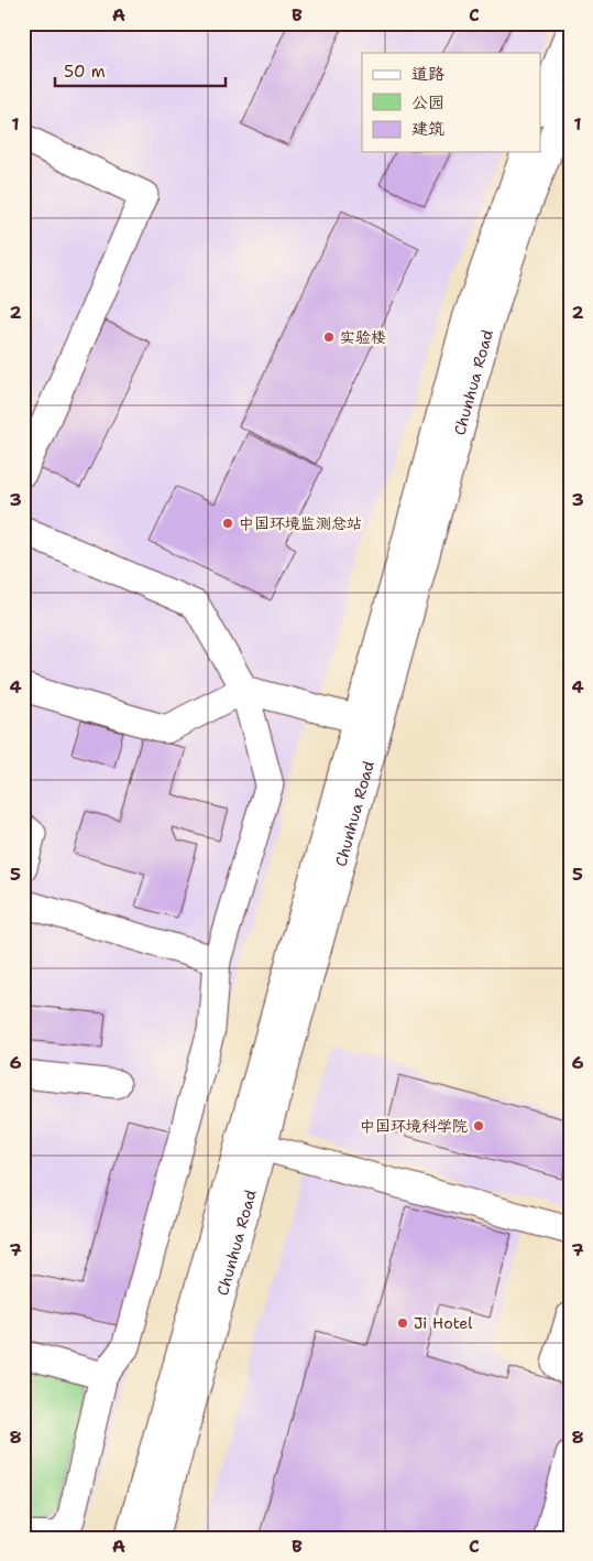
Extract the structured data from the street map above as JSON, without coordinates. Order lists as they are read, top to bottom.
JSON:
{
  "streets": {
    "street": ["Chunhua Road"]
  },
  "places": [
    "实验楼",
    "中国环境监测总站",
    "中国环境科学院",
    "Ji Hotel"
  ],
  "legend": ["道路", "公园", "建筑"],
  "scale_bar": "50 m",
  "grid": {
    "columns": ["A", "B", "C"],
    "rows": [
      "1",
      "2",
      "3",
      "4",
      "5",
      "6",
      "7",
      "8"
    ]
  }
}
